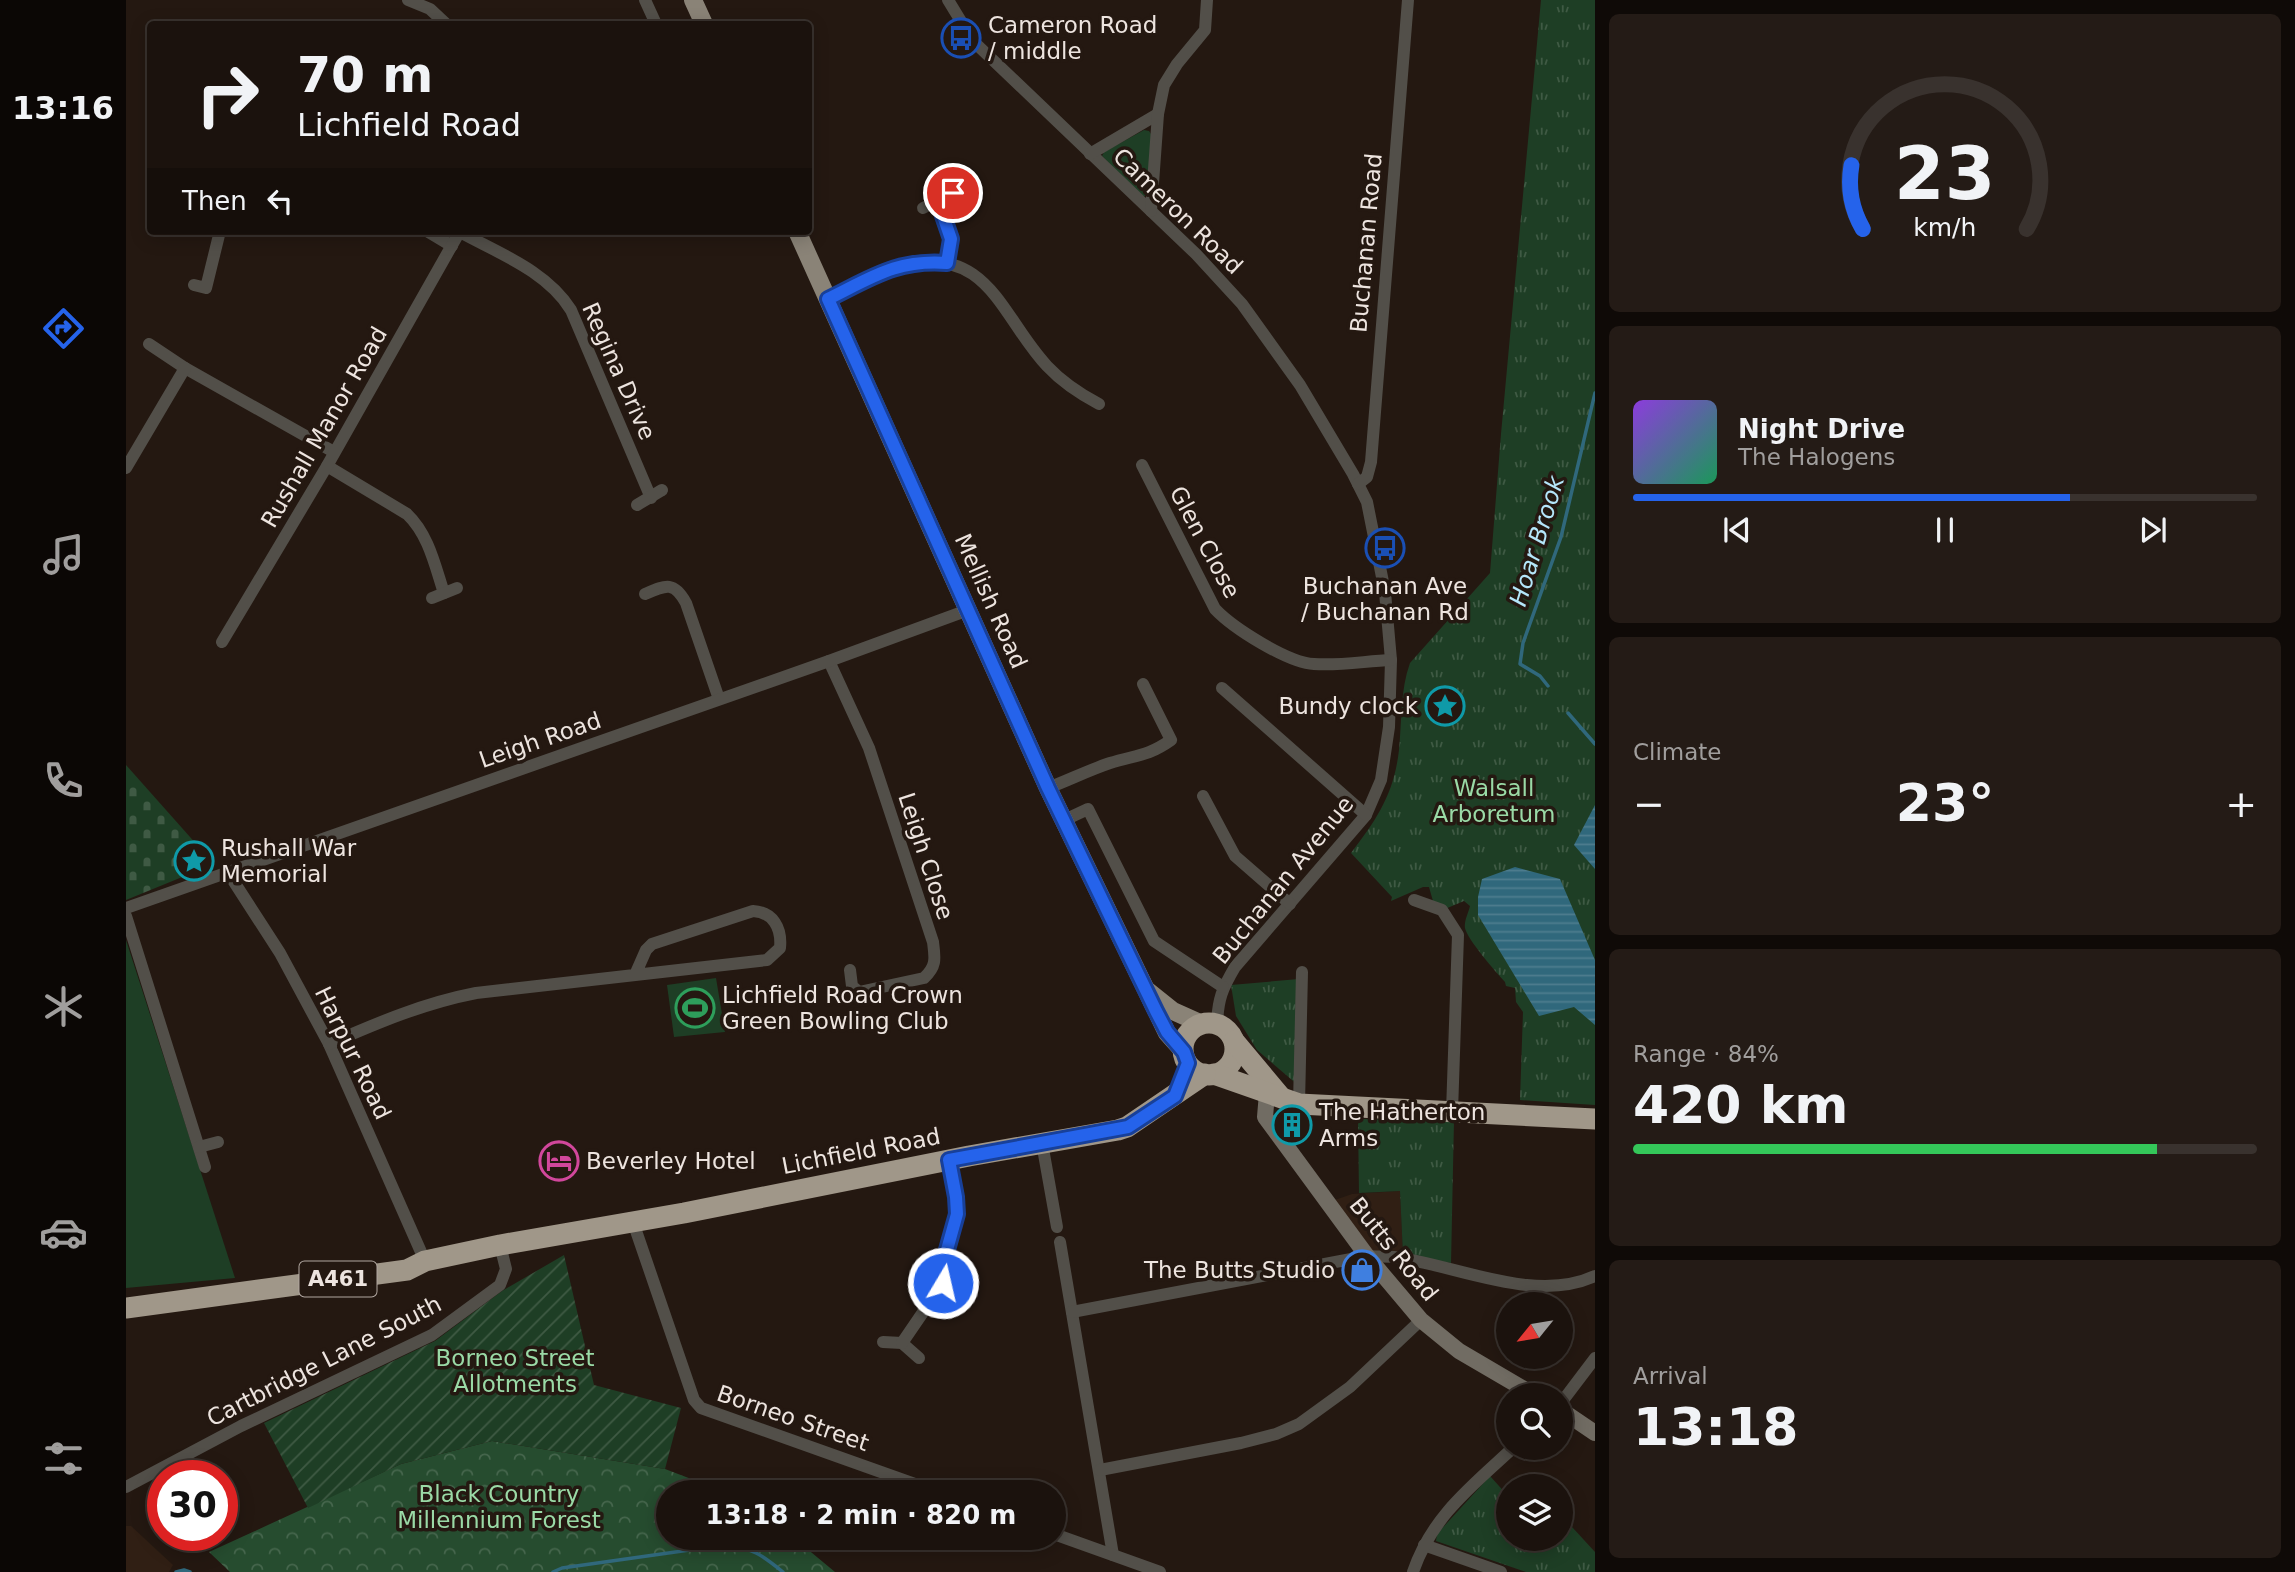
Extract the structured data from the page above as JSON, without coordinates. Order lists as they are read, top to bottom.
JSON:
{
  "streets": {
    "highway": ["Lichfield Road", "A461"],
    "main road": ["Mellish Road"],
    "street": [
      "Cameron Road",
      "Buchanan Road",
      "Regina Drive",
      "Rushall Manor Road",
      "Glen Close",
      "Leigh Road",
      "Leigh Close",
      "Buchanan Avenue",
      "Harpur Road",
      "Butts Road",
      "Cartbridge Lane South",
      "Borneo Street"
    ]
  },
  "crossings": [
    ["Cameron Road", "Buchanan Road"],
    ["Cameron Road", "Buchanan Avenue"],
    ["Buchanan Road", "Buchanan Avenue"],
    ["Glen Close", "Buchanan Avenue"],
    ["Mellish Road", "Leigh Road"],
    ["Mellish Road", "Buchanan Avenue"],
    ["Mellish Road", "Lichfield Road"],
    ["Leigh Road", "Leigh Close"],
    ["Leigh Road", "Harpur Road"],
    ["Buchanan Avenue", "Lichfield Road"],
    ["Harpur Road", "Lichfield Road"],
    ["Lichfield Road", "Cartbridge Lane South"],
    ["Lichfield Road", "Borneo Street"]
  ],
  "water": ["Hoar Brook"],
  "parks": ["Walsall Arboretum", "Borneo Street Allotments", "Black Country Millennium Forest"],
  "places": {
    "bus stop": ["Cameron Road / middle", "Buchanan Ave / Buchanan Rd"],
    "place": ["Bundy clock", "Rushall War Memorial"],
    "sports": ["Lichfield Road Crown Green Bowling Club"],
    "building": ["The Hatherton Arms"],
    "hotel": ["Beverley Hotel"],
    "shop": ["The Butts Studio"]
  },
  "north": "bottom left",
  "page": {
    "tabs": "13:16",
    "turn": ["70 m", "Lichfield Road"],
    "then": "Then",
    "song": ["Night Drive", "The Halogens"],
    "tile": [
      "Climate",
      ["Range · 84%", "420 km"],
      ["Arrival", "13:18"]
    ],
    "heat": ["−", "23°", "+"],
    "limit": "30",
    "trip": "13:18 · 2 min · 820 m",
    "gauge": ["23", "km/h"]
  }
}
